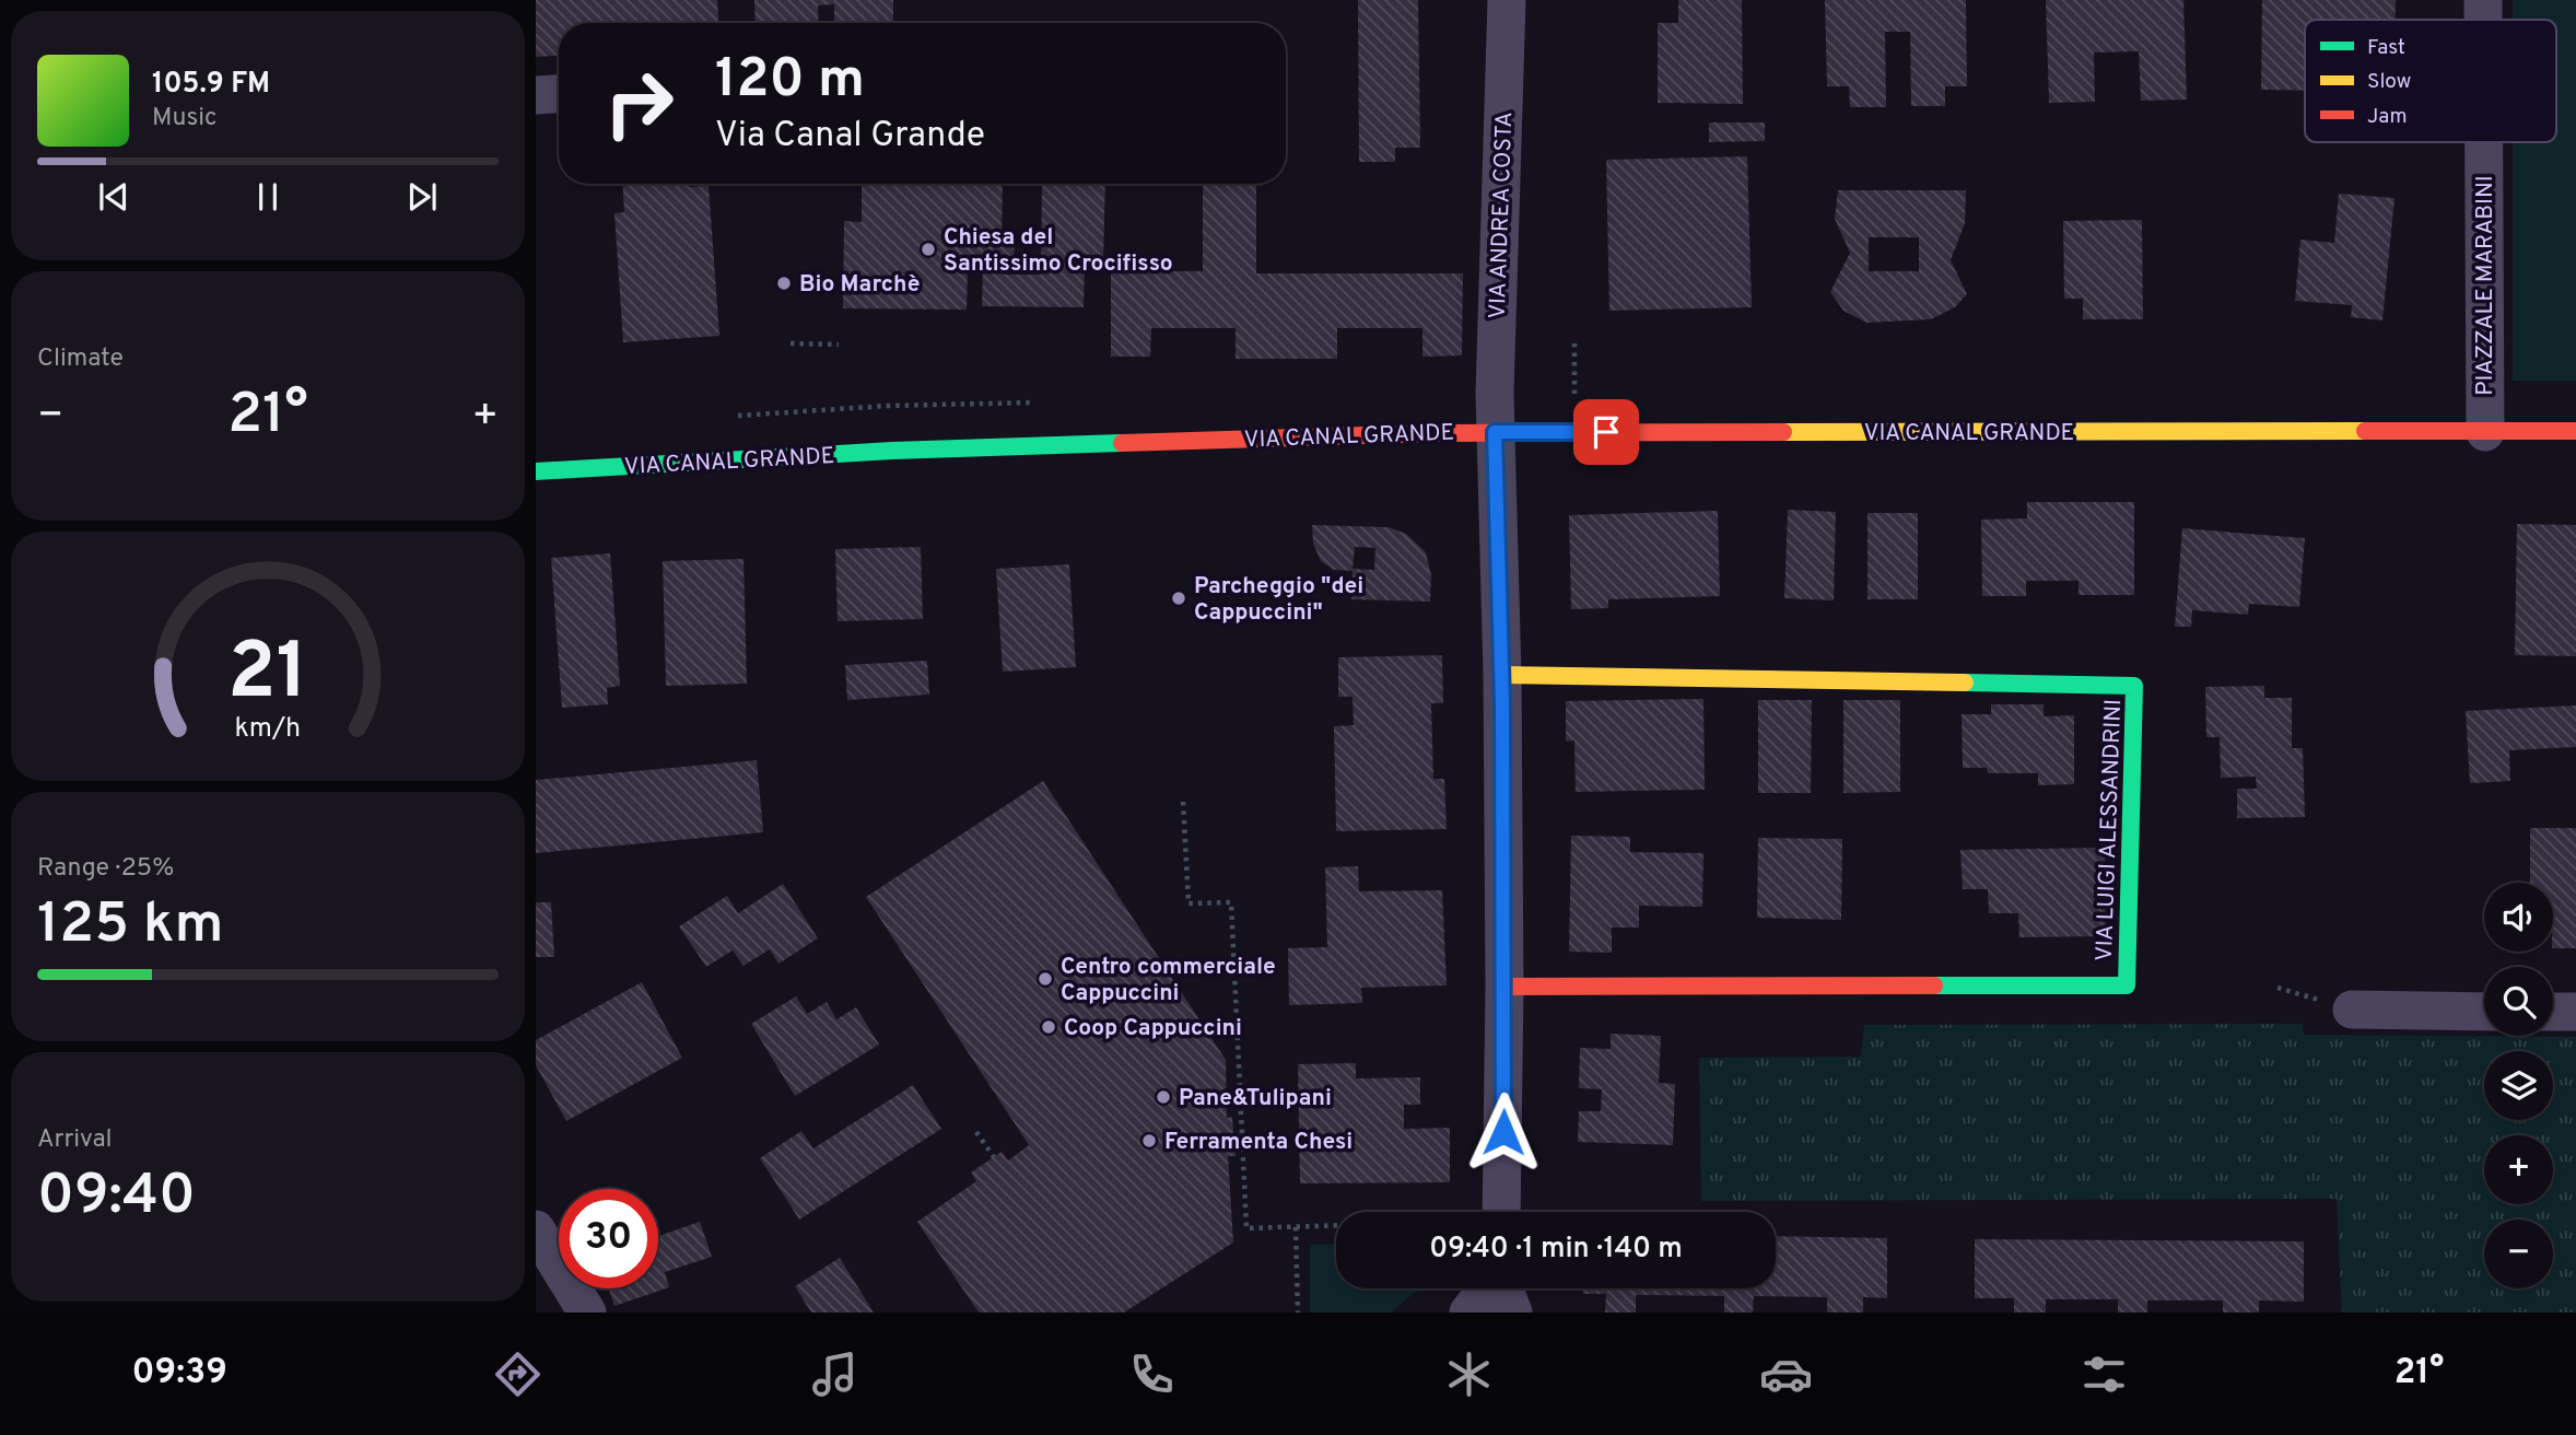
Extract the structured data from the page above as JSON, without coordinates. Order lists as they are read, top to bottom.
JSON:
{
  "streets": {
    "main road": ["VIA CANAL GRANDE", "VIA LUIGI ALESSANDRINI"],
    "street": ["VIA ANDREA COSTA", "PIAZZALE MARABINI"]
  },
  "crossings": [
    ["VIA ANDREA COSTA", "VIA CANAL GRANDE"],
    ["VIA ANDREA COSTA", "VIA LUIGI ALESSANDRINI"],
    ["PIAZZALE MARABINI", "VIA CANAL GRANDE"]
  ],
  "places": [
    "Chiesa del Santissimo Crocifisso",
    "Bio Marchè",
    "Parcheggio \"dei Cappuccini\"",
    "Centro commerciale Cappuccini",
    "Coop Cappuccini",
    "Pane&Tulipani",
    "Ferramenta Chesi"
  ],
  "legend": ["Fast", "Slow", "Jam"],
  "page": {
    "turn": ["120 m", "Via Canal Grande"],
    "song": ["105.9 FM", "Music"],
    "tile": [
      "Climate",
      ["Range · 25%", "125 km"],
      ["Arrival", "09:40"]
    ],
    "heat": ["−", "21°", "+"],
    "map_buttons": ["+", "−"],
    "limit": "30",
    "trip": "09:40 · 1 min · 140 m",
    "tabs": ["09:39", "21°"],
    "gauge": ["21", "km/h"]
  }
}
